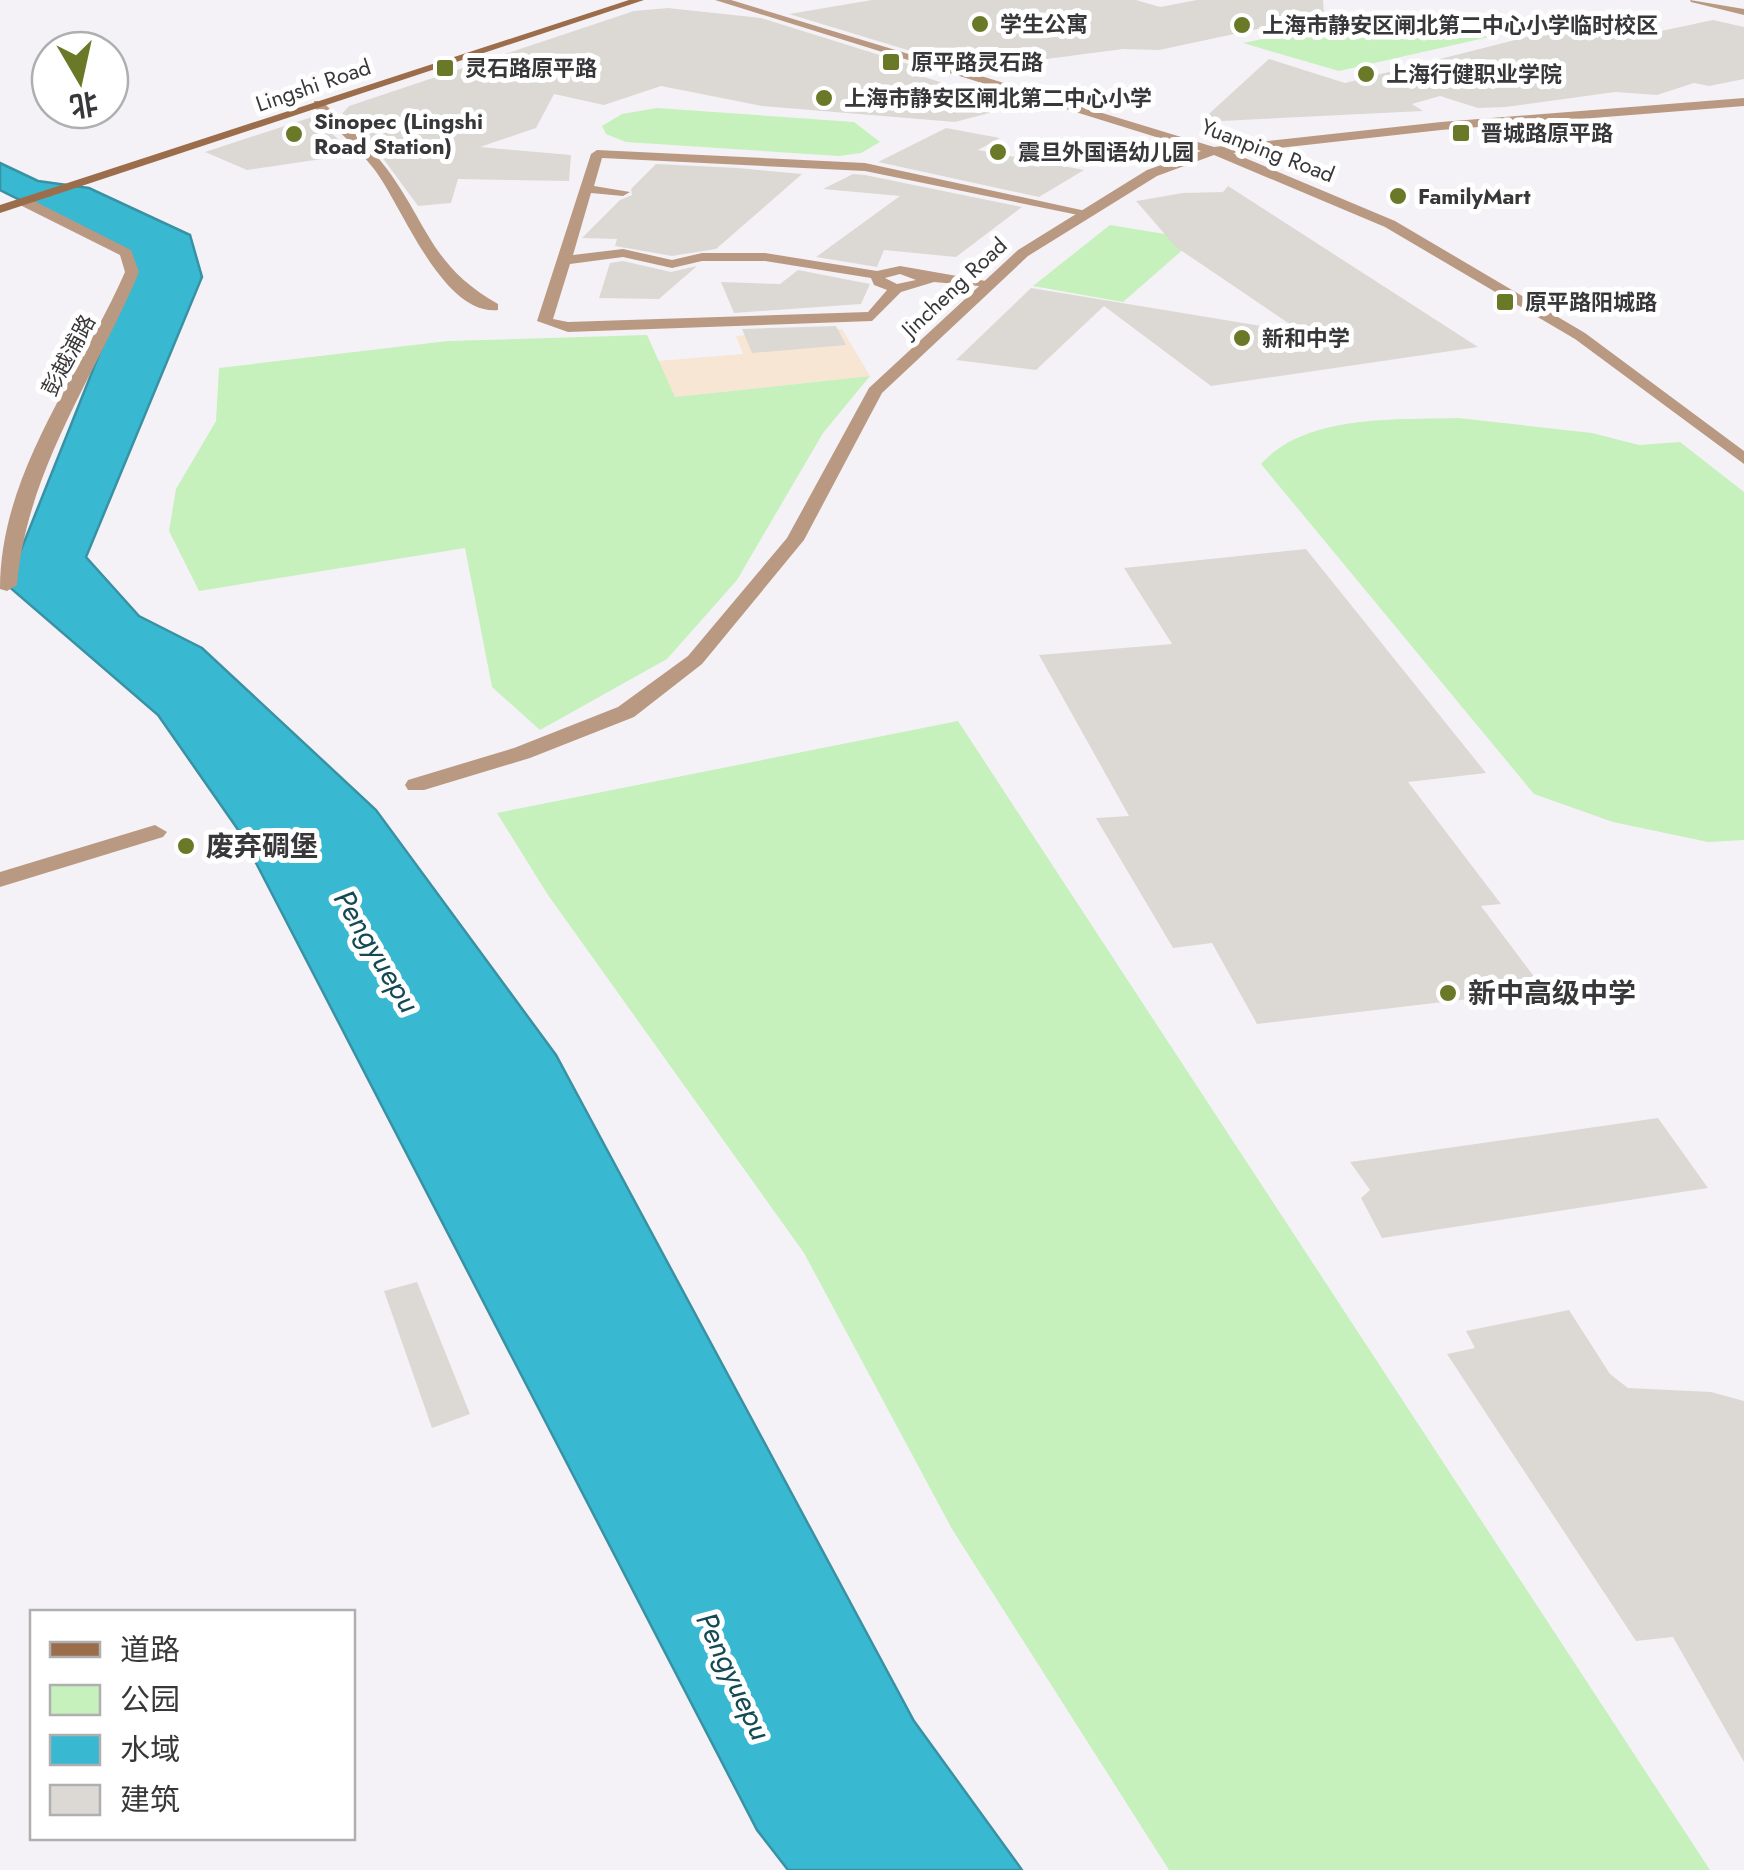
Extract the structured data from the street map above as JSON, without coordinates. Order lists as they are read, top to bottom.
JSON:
{
  "streets": {
    "main road": ["Lingshi Road"],
    "street": ["Yuanping Road", "Jincheng Road", "彭越浦路"]
  },
  "crossings": [
    ["Lingshi Road", "彭越浦路"],
    ["Yuanping Road", "Jincheng Road"]
  ],
  "water": ["Pengyuepu"],
  "places": {
    "other": [
      "学生公寓",
      "上海市静安区闸北第二中心小学临时校区",
      "上海行健职业学院",
      "上海市静安区闸北第二中心小学",
      "Sinopec (Lingshi Road Station)",
      "震旦外国语幼儿园",
      "FamilyMart",
      "新和中学",
      "废弃碉堡",
      "新中高级中学"
    ],
    "transit": [
      "原平路灵石路",
      "灵石路原平路",
      "晋城路原平路",
      "原平路阳城路"
    ]
  },
  "legend": [
    "道路",
    "公园",
    "水域",
    "建筑"
  ],
  "north": "bottom"
}
